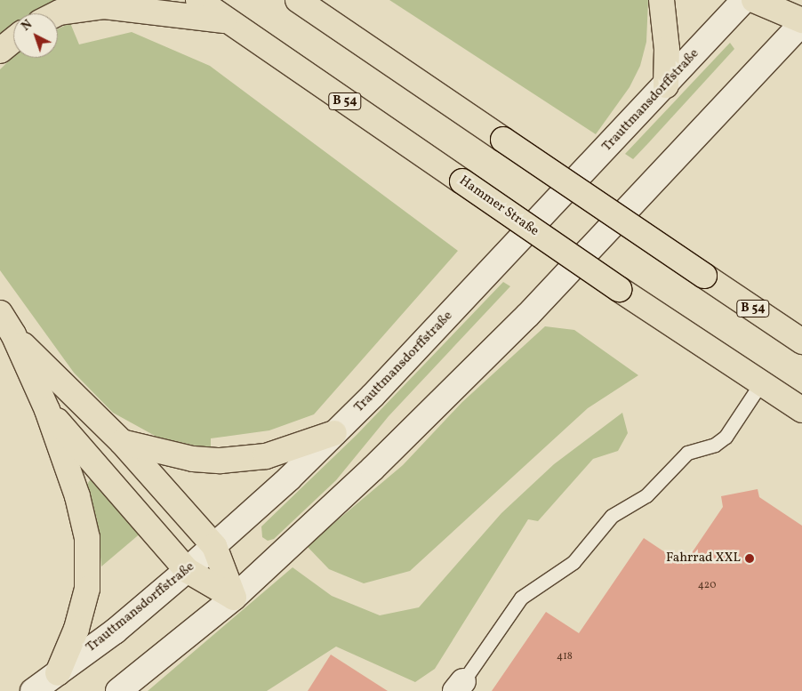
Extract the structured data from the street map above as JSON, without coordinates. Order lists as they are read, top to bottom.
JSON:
{
  "streets": {
    "main road": ["Trauttmansdorffstraße", "B 54", "Hammer Straße"]
  },
  "places": ["Fahrrad XXL"],
  "house_numbers": ["420", "418"],
  "north": "top left"
}
